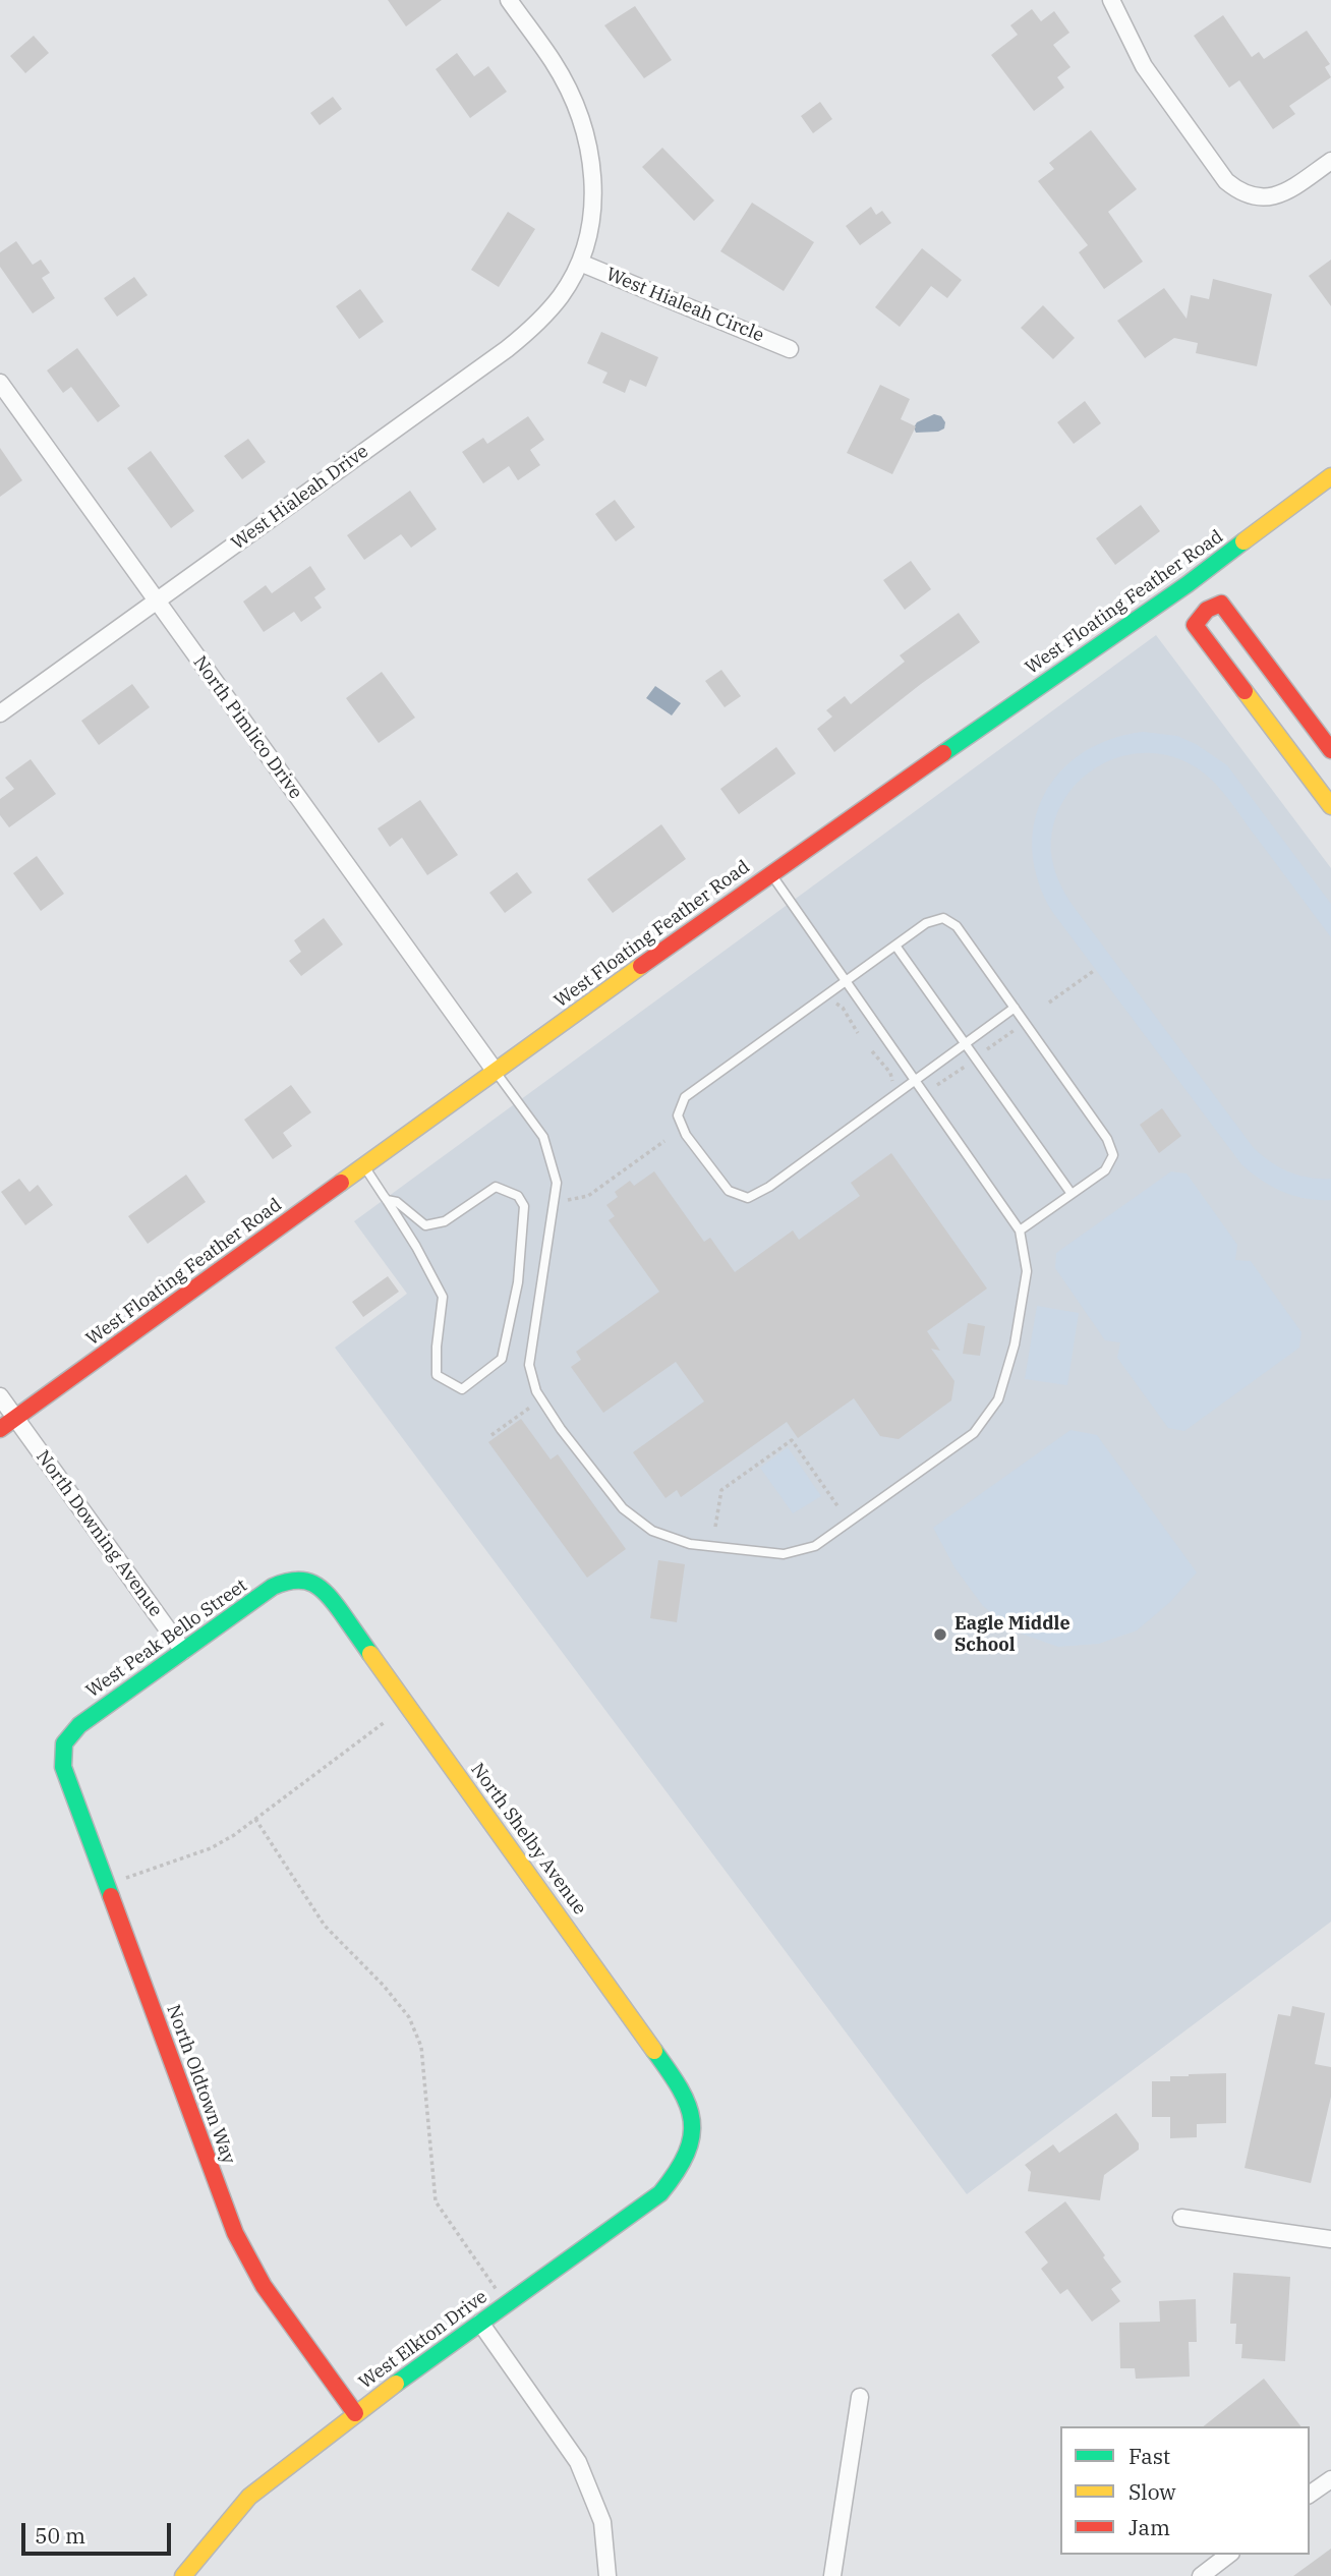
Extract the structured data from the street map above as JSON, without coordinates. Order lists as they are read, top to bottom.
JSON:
{
  "streets": {
    "street": [
      "West Hialeah Circle",
      "West Hialeah Drive",
      "West Floating Feather Road",
      "North Pimlico Drive",
      "North Downing Avenue",
      "West Peak Bello Street",
      "North Shelby Avenue",
      "North Oldtown Way",
      "West Elkton Drive"
    ]
  },
  "crossings": [
    ["West Hialeah Circle", "West Hialeah Drive"],
    ["West Hialeah Drive", "North Pimlico Drive"],
    ["West Floating Feather Road", "North Pimlico Drive"],
    ["West Floating Feather Road", "North Downing Avenue"],
    ["North Downing Avenue", "West Peak Bello Street"],
    ["West Peak Bello Street", "North Shelby Avenue"],
    ["West Peak Bello Street", "North Oldtown Way"],
    ["North Shelby Avenue", "West Elkton Drive"],
    ["North Oldtown Way", "West Elkton Drive"]
  ],
  "places": ["Eagle Middle School"],
  "legend": ["Fast", "Slow", "Jam"],
  "scale_bar": "50 m"
}
